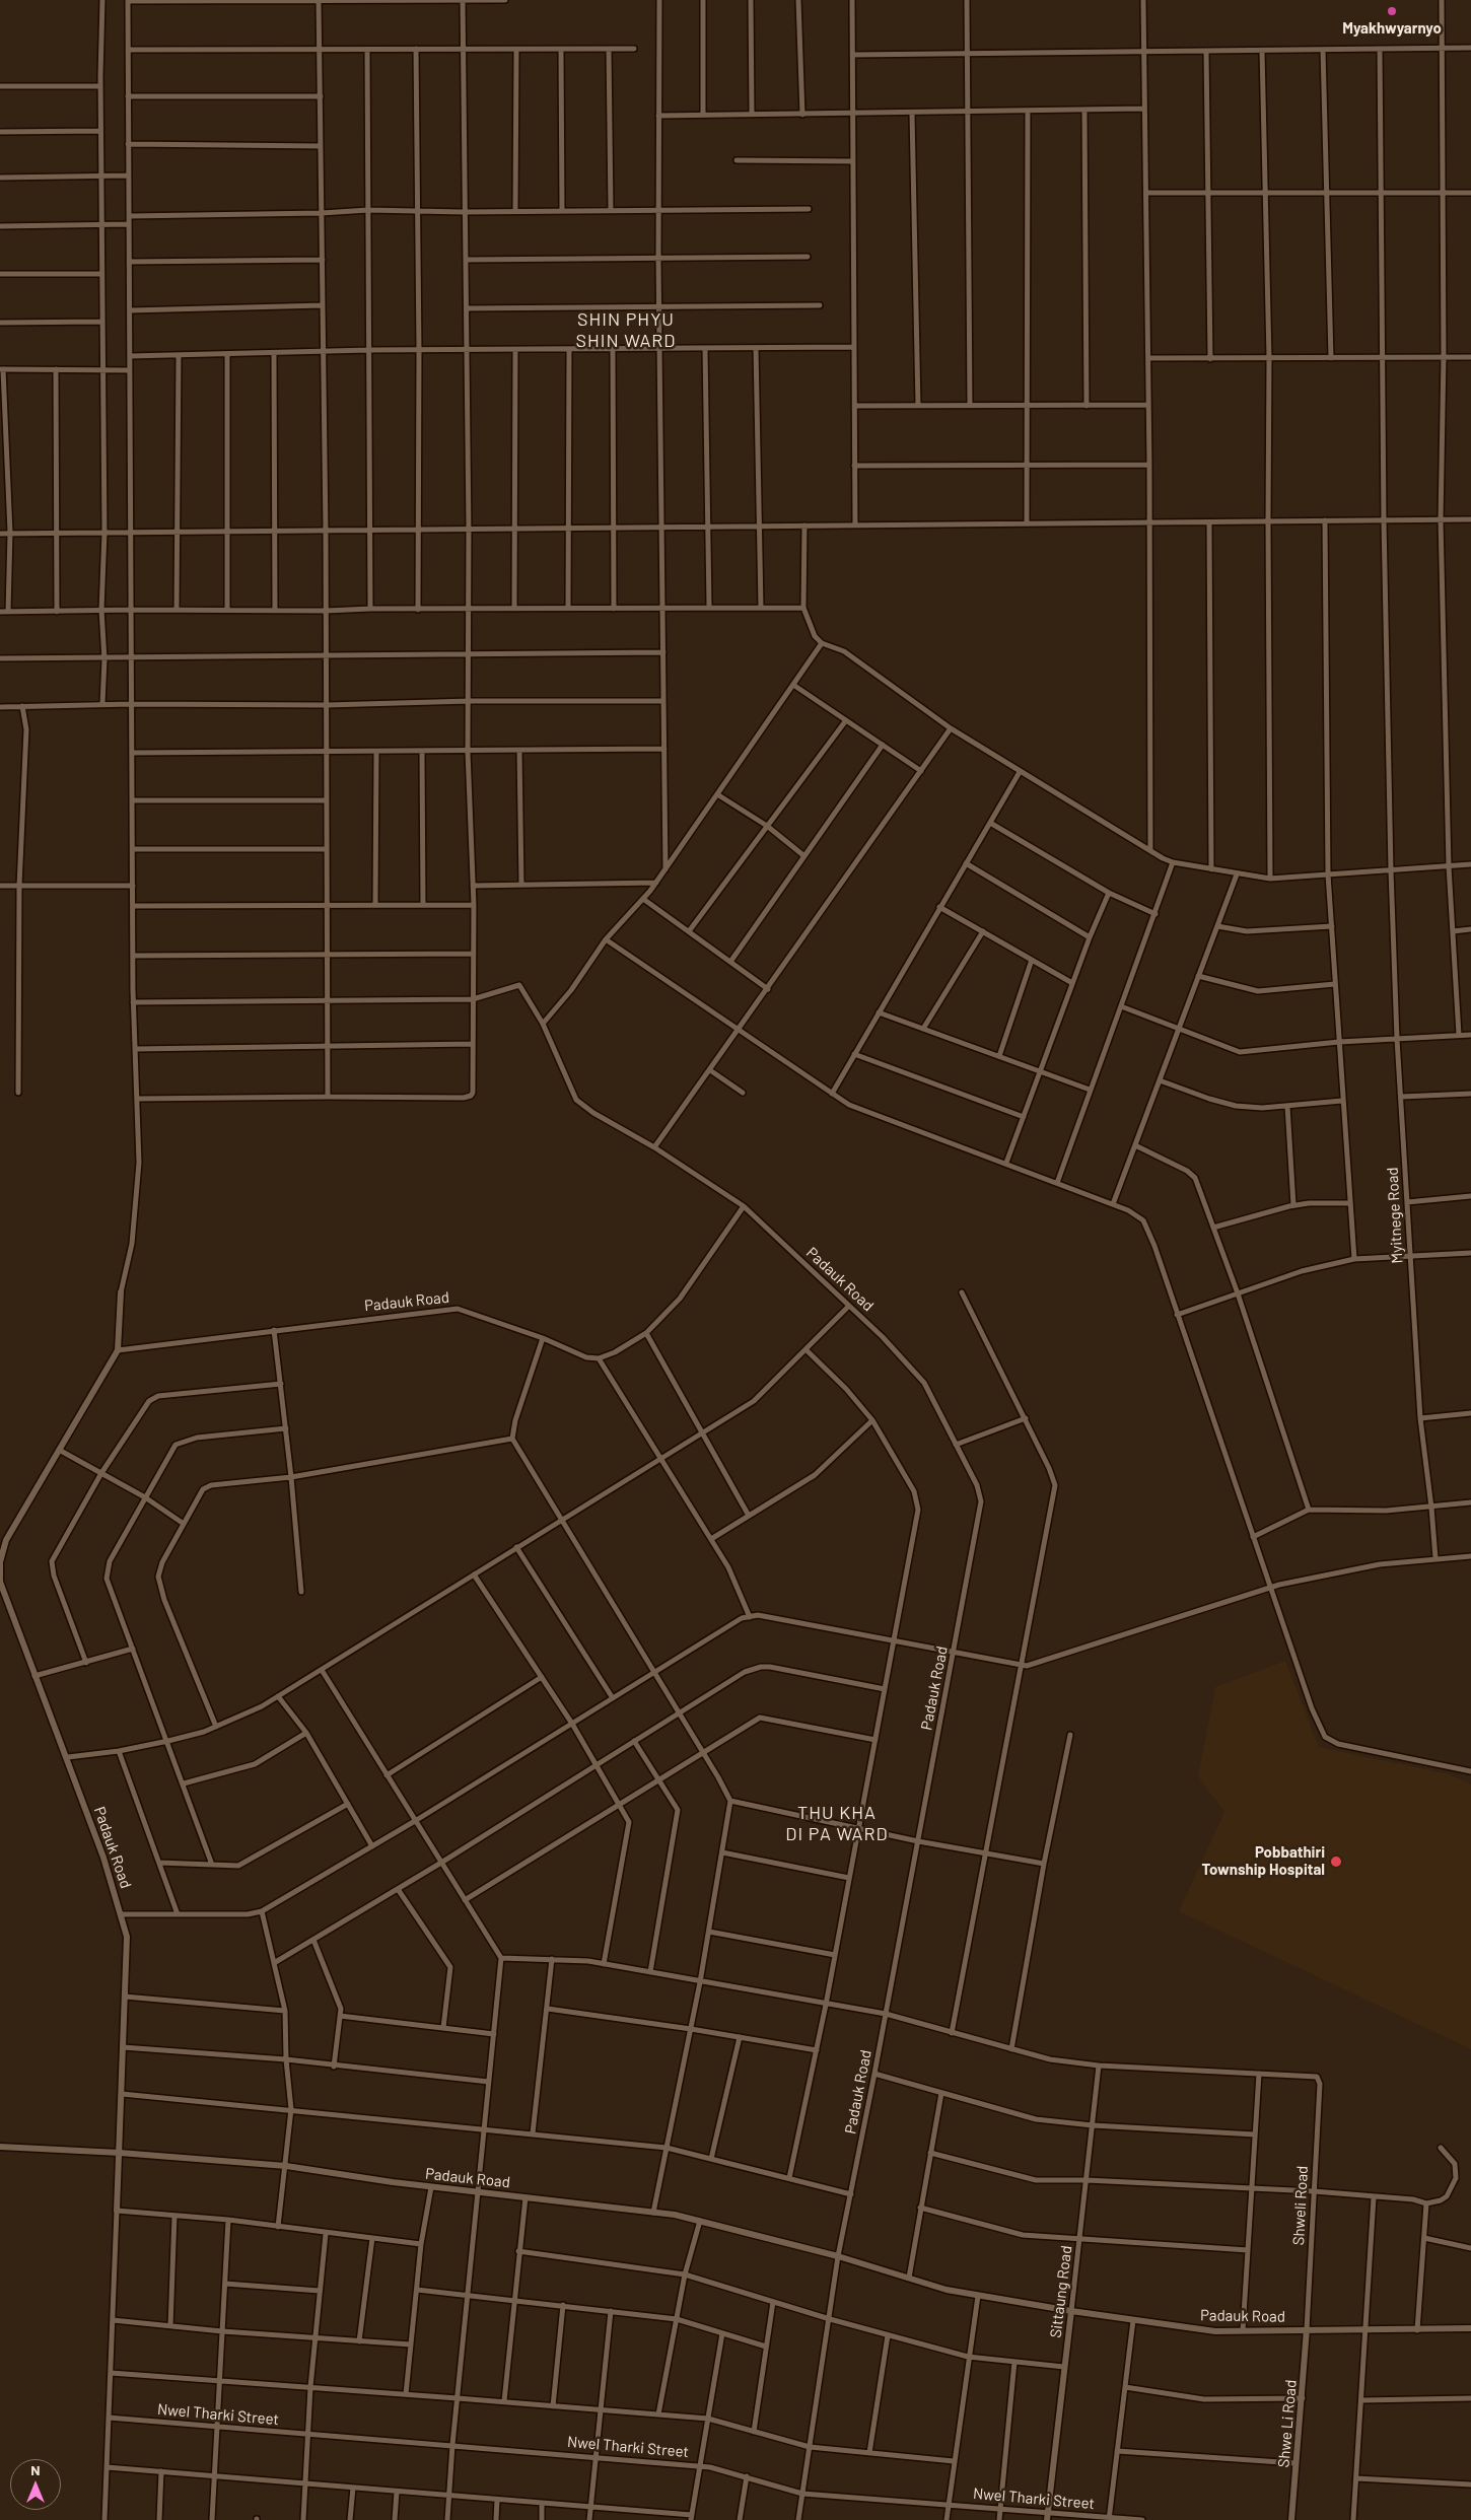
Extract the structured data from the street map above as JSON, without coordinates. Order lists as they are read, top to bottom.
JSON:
{
  "streets": {
    "street": [
      "Myitnege Road",
      "Padauk Road",
      "Shweli Road",
      "Sittaung Road",
      "Nwel Tharki Street",
      "Shwe Li Road"
    ]
  },
  "crossings": [
    ["Padauk Road", "Shweli Road"],
    ["Padauk Road", "Sittaung Road"],
    ["Padauk Road", "Nwel Tharki Street"],
    ["Padauk Road", "Shwe Li Road"],
    ["Shweli Road", "Shwe Li Road"],
    ["Sittaung Road", "Nwel Tharki Street"]
  ],
  "districts": ["SHIN PHYU SHIN WARD", "THU KHA DI PA WARD"],
  "places": ["Myakhwyarnyo", "Pobbathiri Township Hospital"],
  "north": "top"
}
